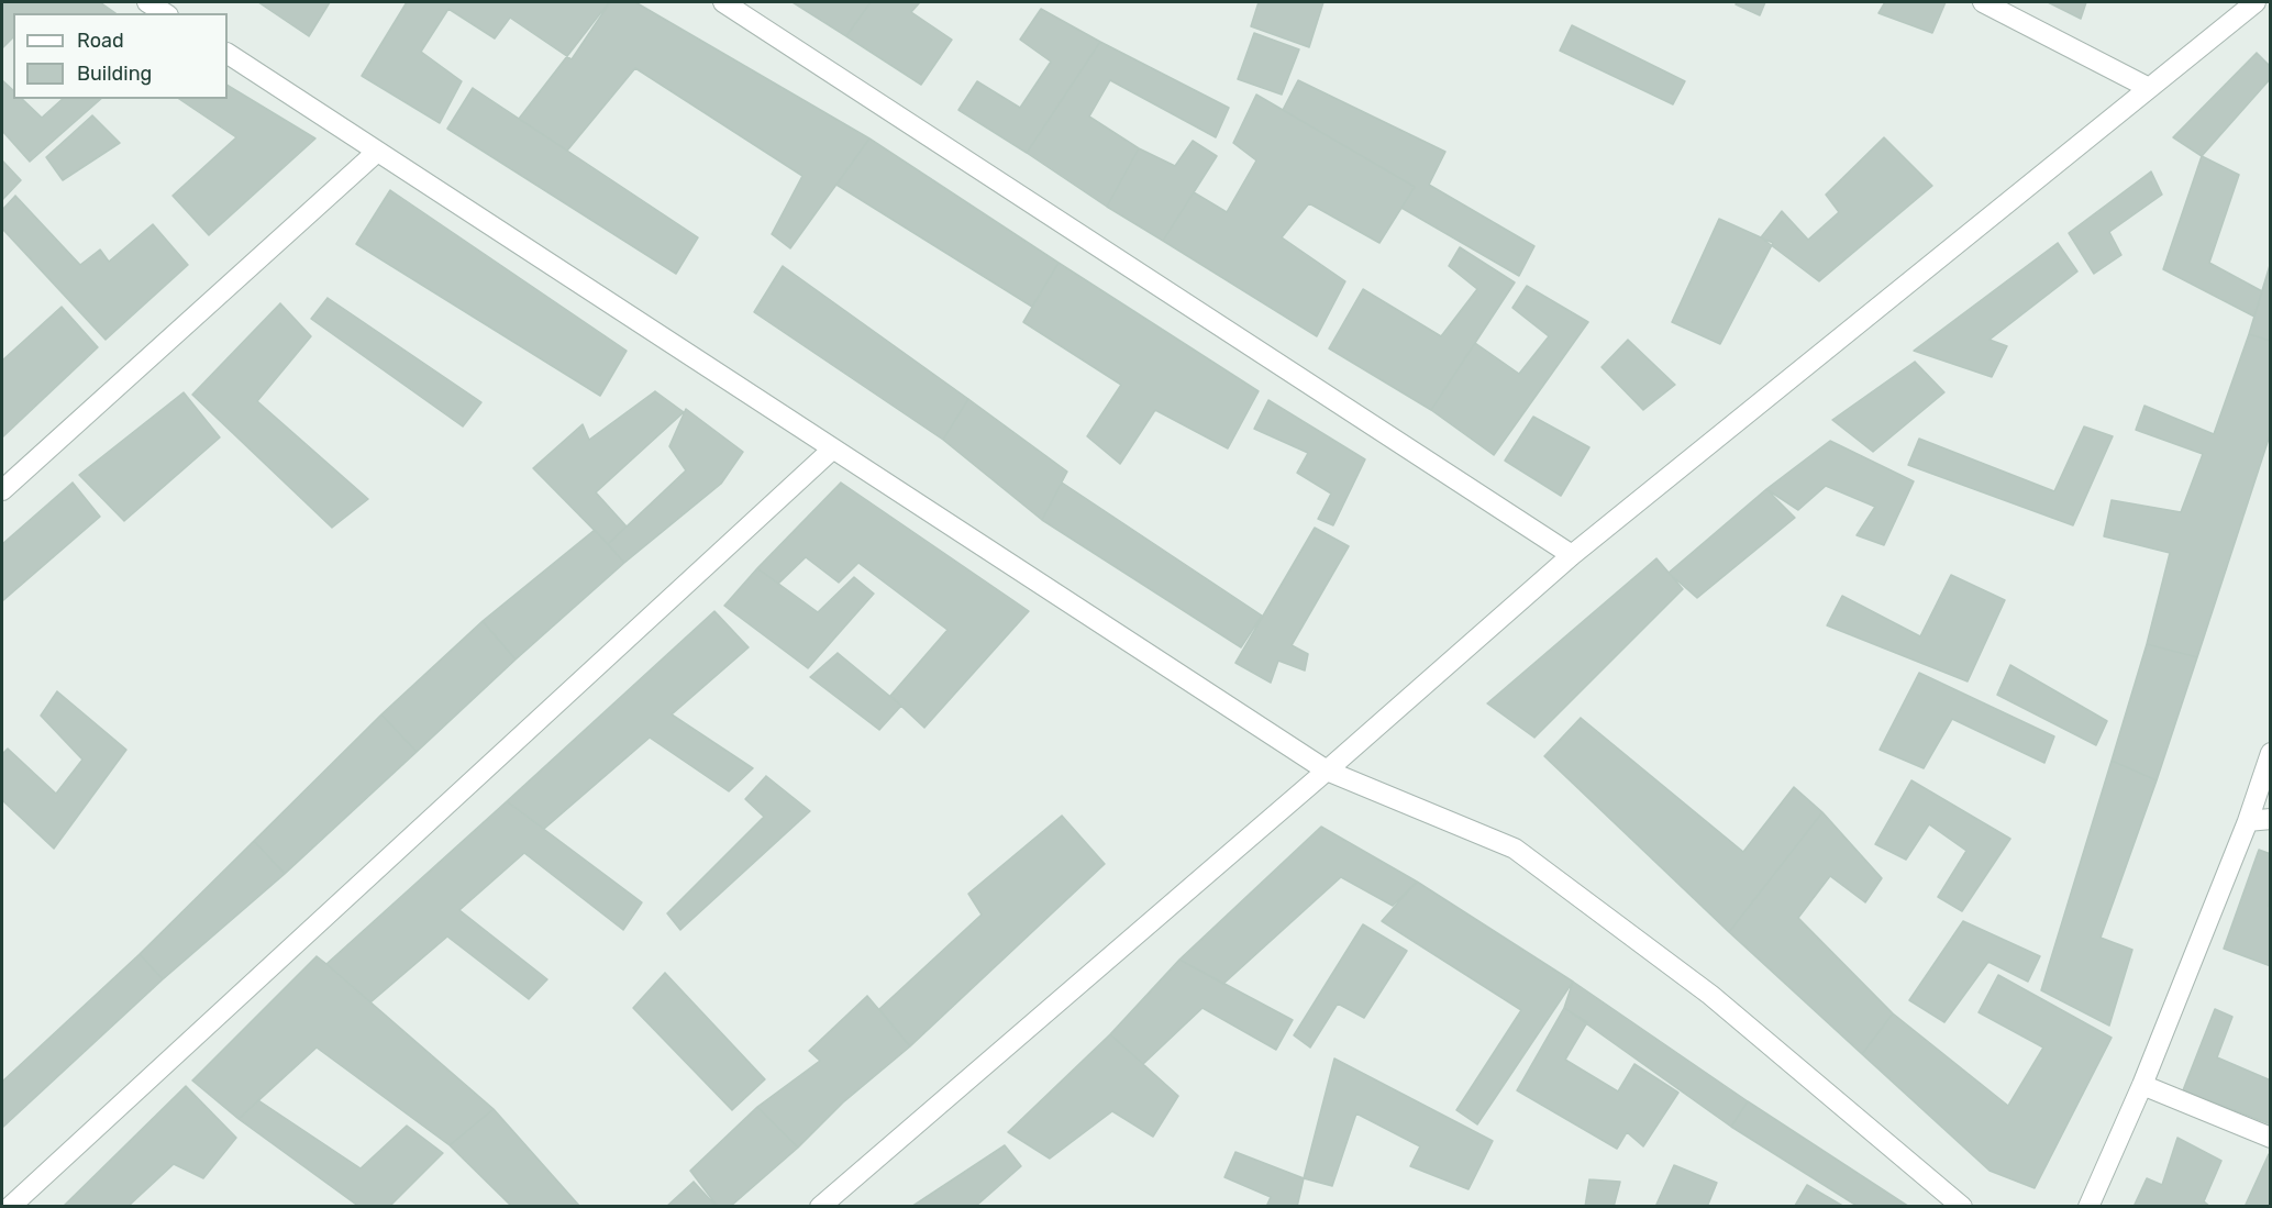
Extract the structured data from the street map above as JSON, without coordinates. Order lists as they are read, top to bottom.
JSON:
{
  "legend": ["Road", "Building"]
}
